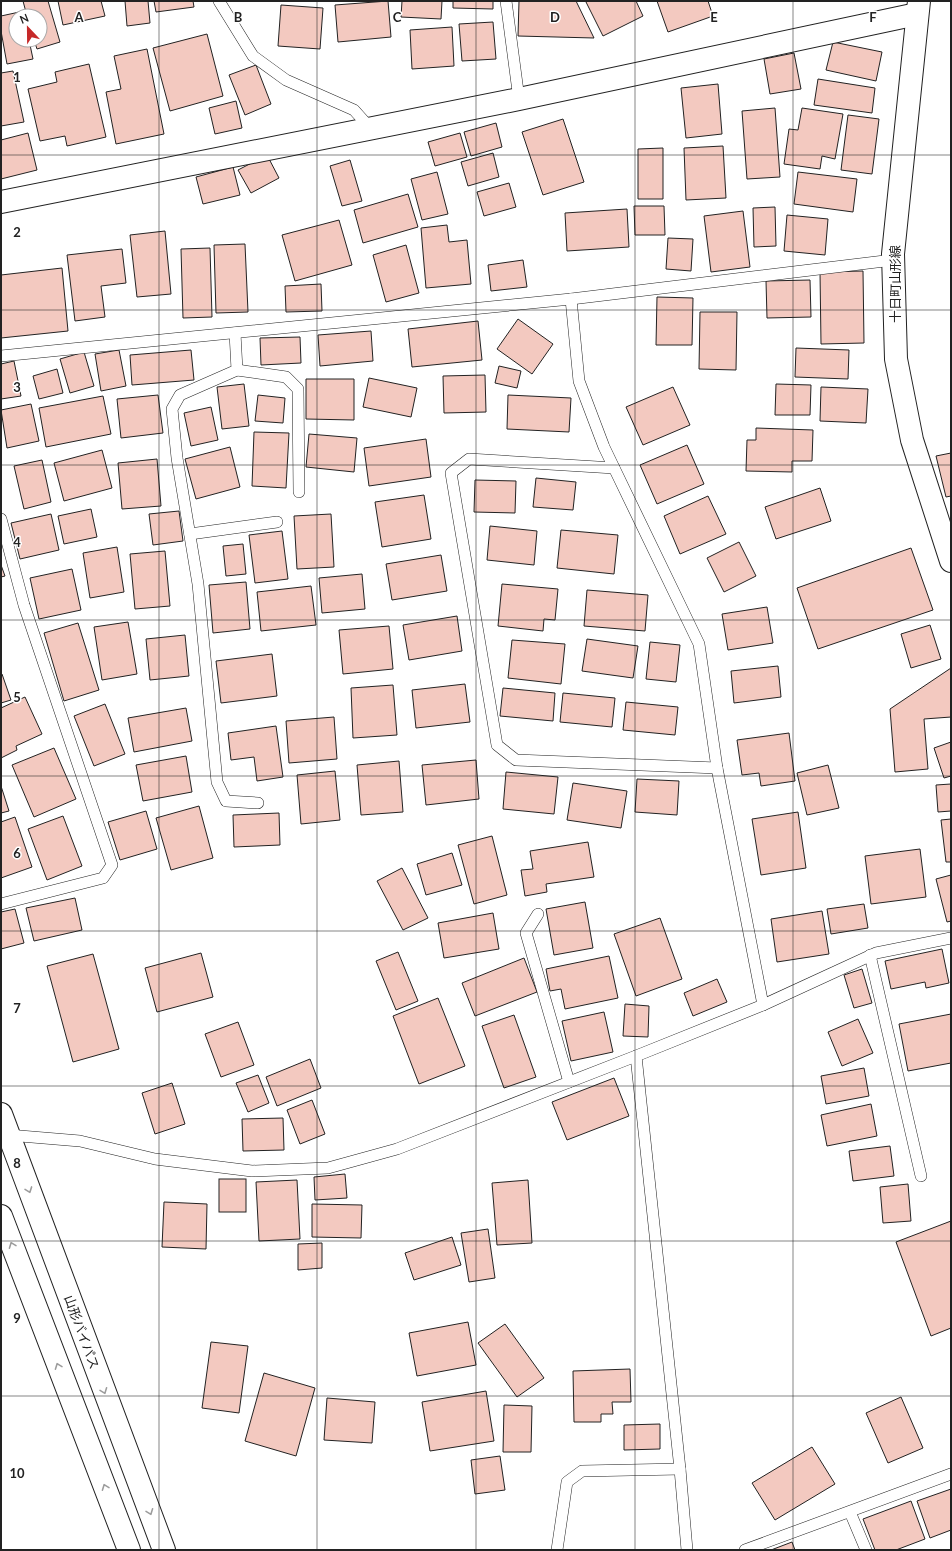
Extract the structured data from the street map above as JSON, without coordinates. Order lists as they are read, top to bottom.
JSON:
{
  "streets": {
    "main road": ["十日町山形線", "山形バイパス"]
  },
  "north": "top",
  "grid": {
    "columns": [
      "A",
      "B",
      "C",
      "D",
      "E",
      "F"
    ],
    "rows": [
      "1",
      "2",
      "3",
      "4",
      "5",
      "6",
      "7",
      "8",
      "9",
      "10"
    ]
  }
}
